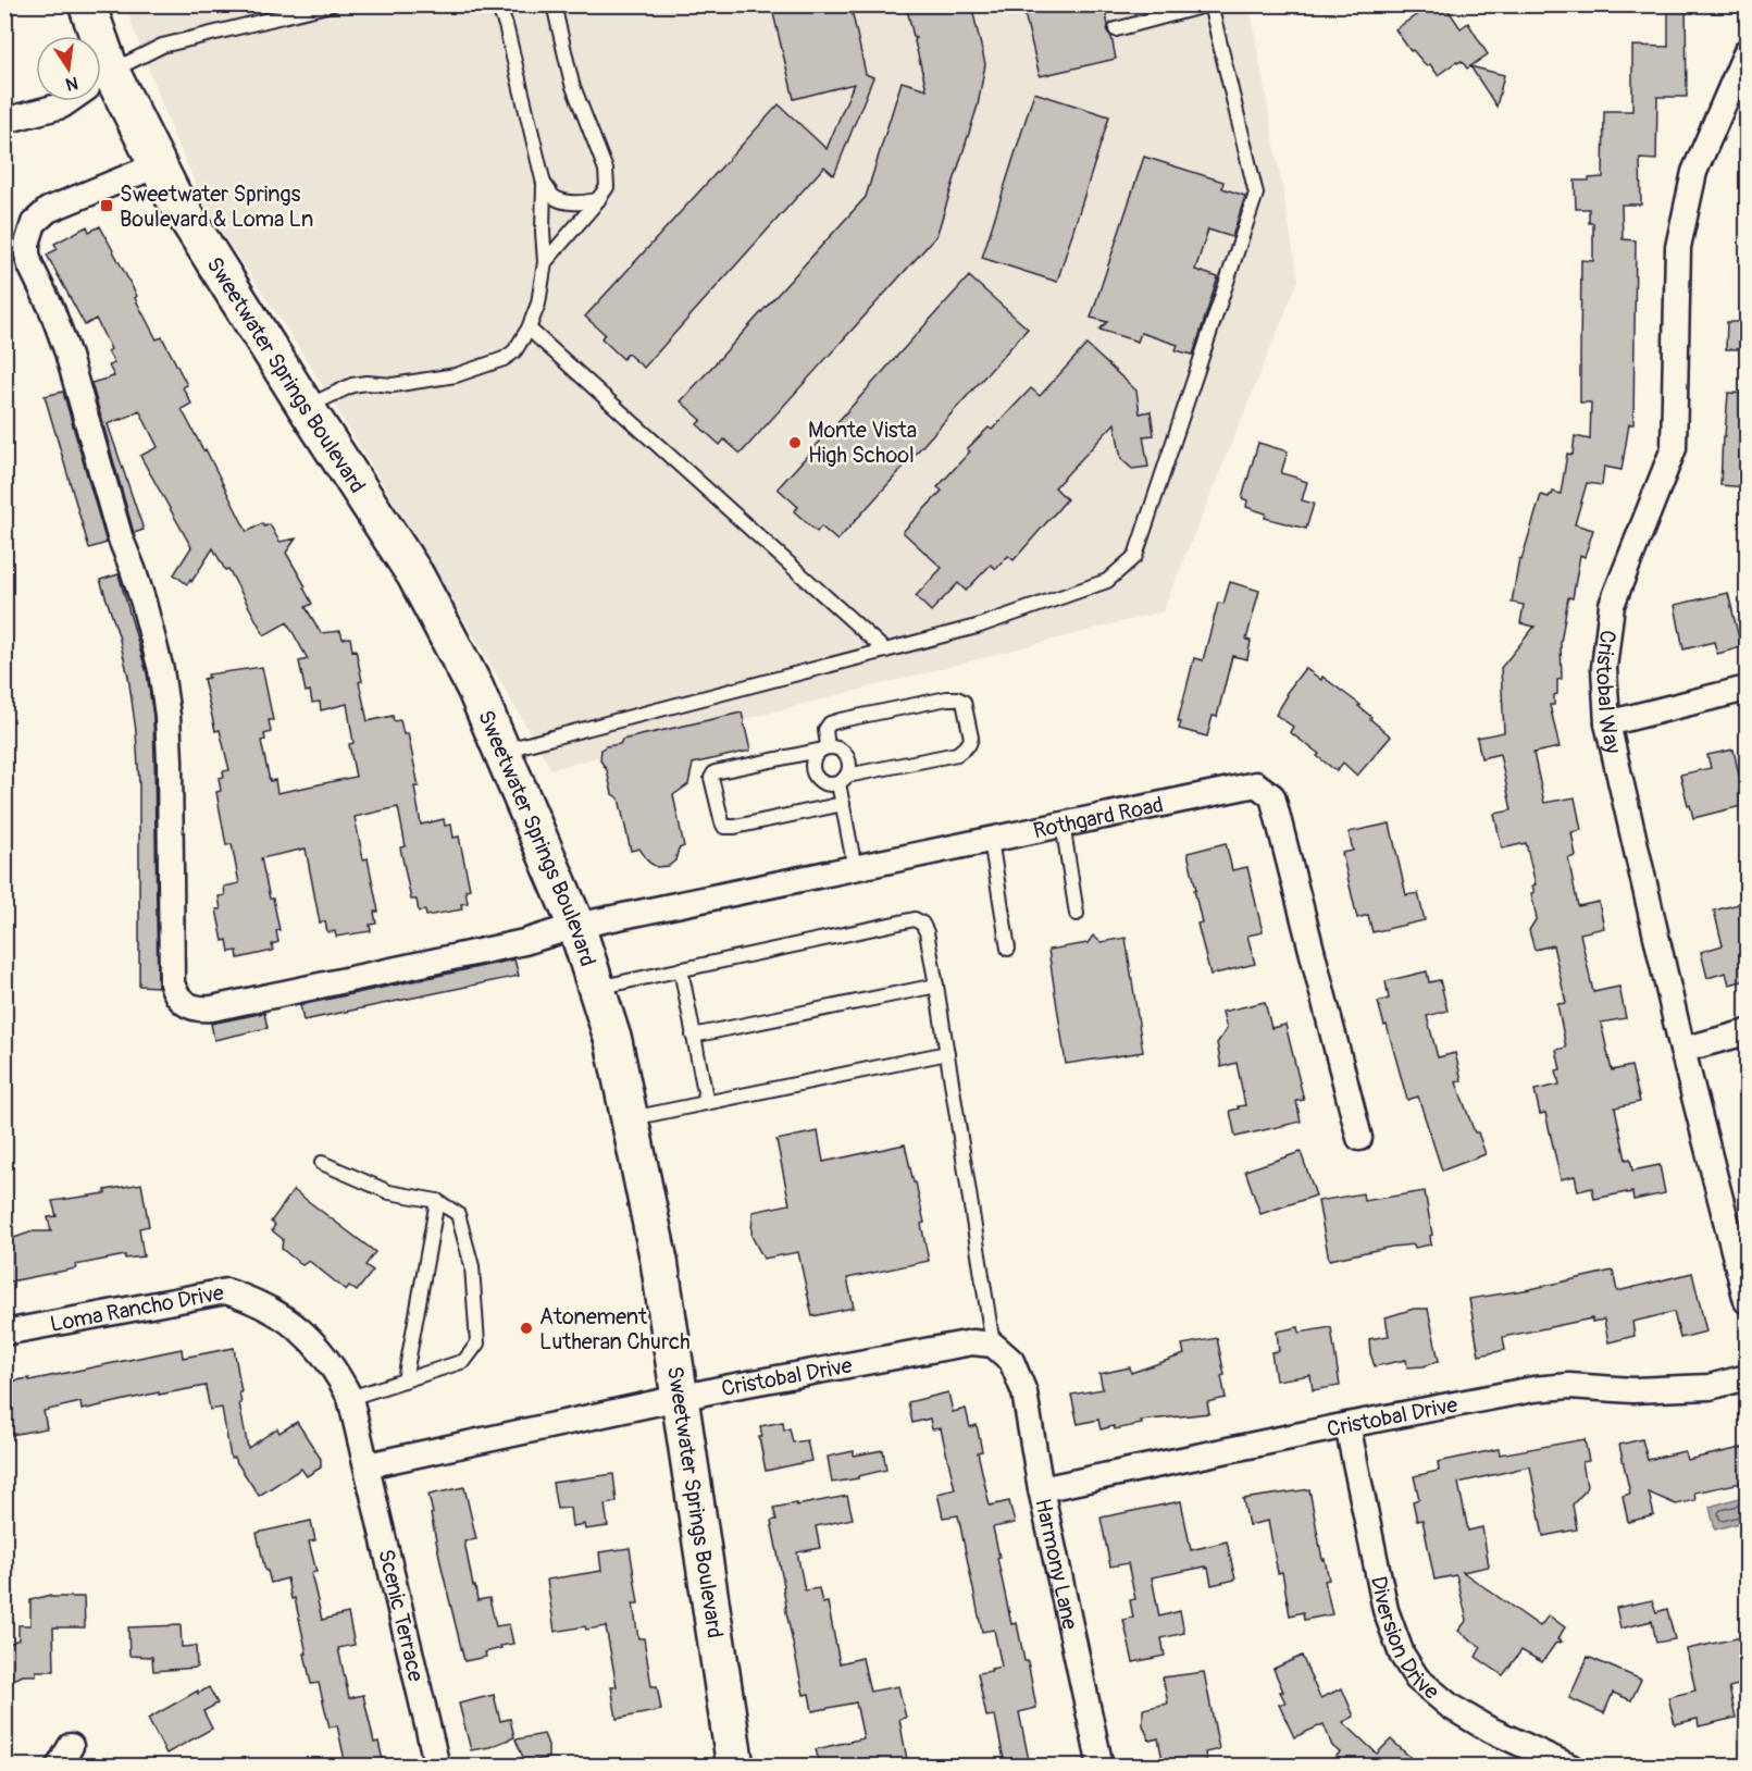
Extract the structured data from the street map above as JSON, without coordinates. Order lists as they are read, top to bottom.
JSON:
{
  "streets": {
    "main road": ["Sweetwater Springs Boulevard"],
    "street": [
      "Cristobal Way",
      "Rothgard Road",
      "Loma Rancho Drive",
      "Cristobal Drive",
      "Harmony Lane",
      "Scenic Terrace",
      "Diversion Drive"
    ]
  },
  "crossings": [
    ["Sweetwater Springs Boulevard", "Rothgard Road"],
    ["Sweetwater Springs Boulevard", "Cristobal Drive"],
    ["Loma Rancho Drive", "Cristobal Drive"],
    ["Loma Rancho Drive", "Scenic Terrace"],
    ["Cristobal Drive", "Harmony Lane"],
    ["Cristobal Drive", "Scenic Terrace"],
    ["Cristobal Drive", "Diversion Drive"]
  ],
  "places": {
    "transit": ["Sweetwater Springs Boulevard & Loma Ln"],
    "other": ["Monte Vista High School", "Atonement Lutheran Church"]
  },
  "north": "bottom"
}
